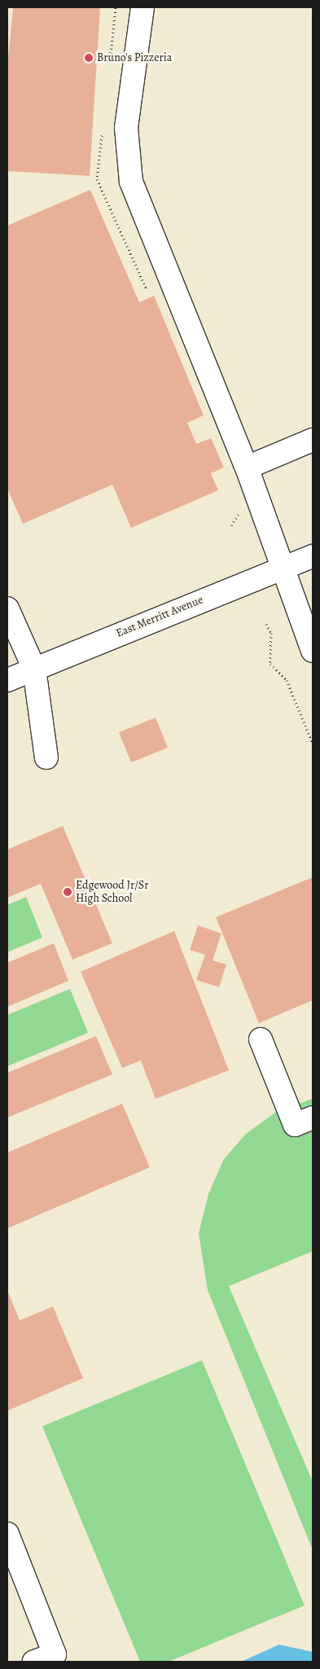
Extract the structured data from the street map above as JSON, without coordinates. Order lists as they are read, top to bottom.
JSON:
{
  "streets": {
    "street": ["East Merritt Avenue"]
  },
  "places": ["Bruno's Pizzeria", "Edgewood Jr/Sr High School"]
}
